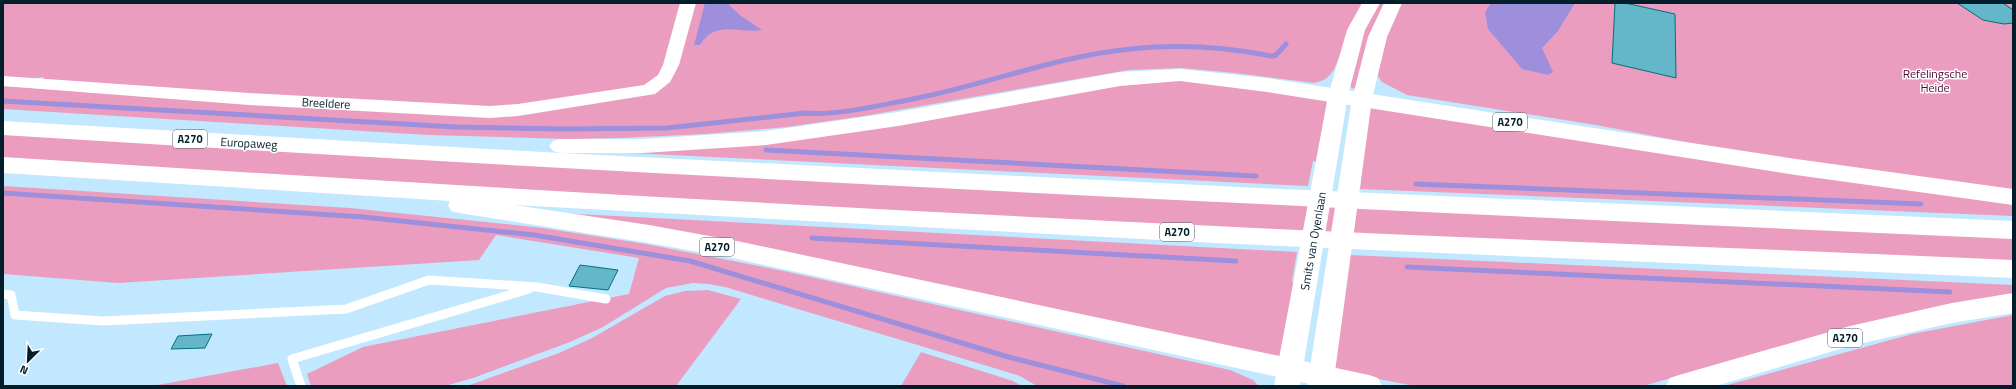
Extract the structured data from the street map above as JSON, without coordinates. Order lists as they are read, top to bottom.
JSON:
{
  "streets": {
    "main road": ["A270", "Europaweg", "Smits van Oyenlaan"],
    "street": ["Breeldere"]
  },
  "crossings": [
    ["A270", "Europaweg"],
    ["A270", "Smits van Oyenlaan"]
  ],
  "parks": ["Refelingsche Heide"],
  "north": "bottom left"
}
